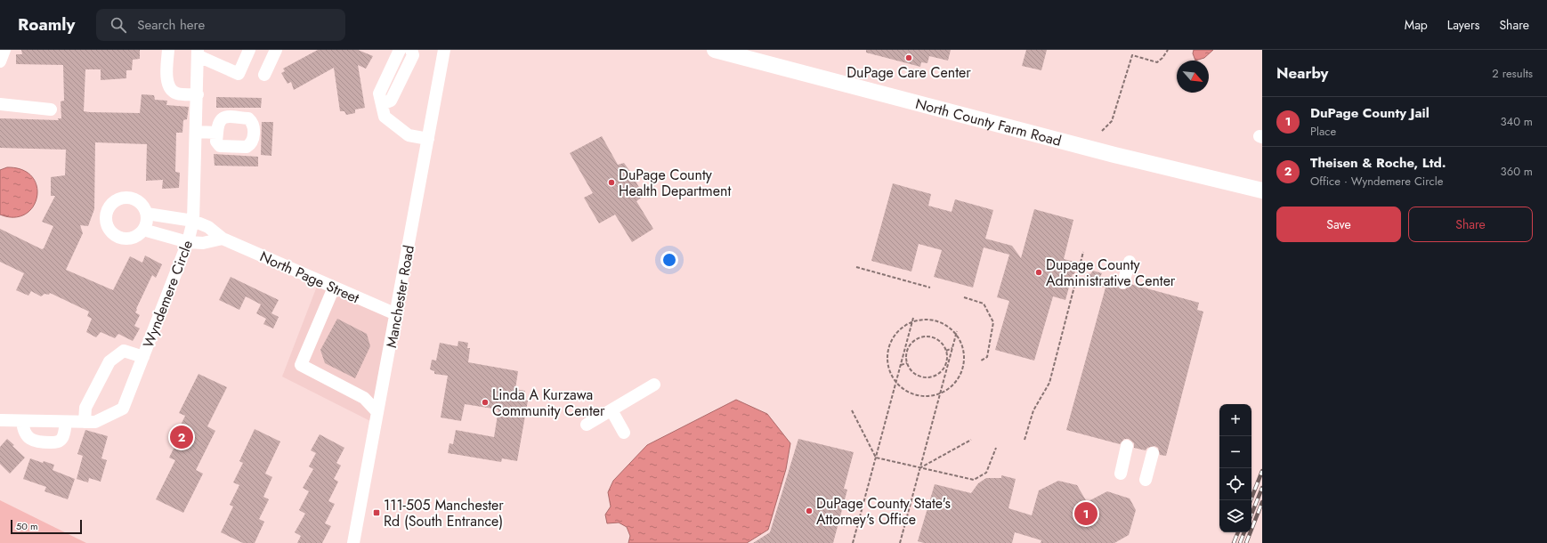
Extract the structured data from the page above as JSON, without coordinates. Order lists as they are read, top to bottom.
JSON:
{
  "streets": {
    "main road": ["North County Farm Road"],
    "street": ["North Page Street", "Wyndemere Circle", "Manchester Road"]
  },
  "crossings": [
    ["North Page Street", "Wyndemere Circle"],
    ["North Page Street", "Manchester Road"]
  ],
  "places": {
    "other": [
      "DuPage Care Center",
      "DuPage County Health Department",
      "Dupage County Administrative Center",
      "Linda A Kurzawa Community Center",
      "DuPage County State's Attorney's Office"
    ],
    "transit": ["111-505 Manchester Rd (South Entrance)"]
  },
  "scale_bar": "50 m",
  "north": "bottom right",
  "page": {
    "header": "Roamly",
    "search": "Search here",
    "nav": ["Map", "Layers", "Share"],
    "heading": ["Nearby", "2 results"],
    "list": [
      {
        "mark": "1",
        "name": "DuPage County Jail",
        "note": "Place",
        "value": "340 m"
      },
      {
        "mark": "2",
        "name": "Theisen & Roche, Ltd.",
        "note": "Office · Wyndemere Circle",
        "value": "360 m"
      }
    ],
    "buttons": ["Save", "Share"],
    "map_buttons": ["+", "−"],
    "pins": ["2", "1"],
    "scale": "50 m"
  }
}
